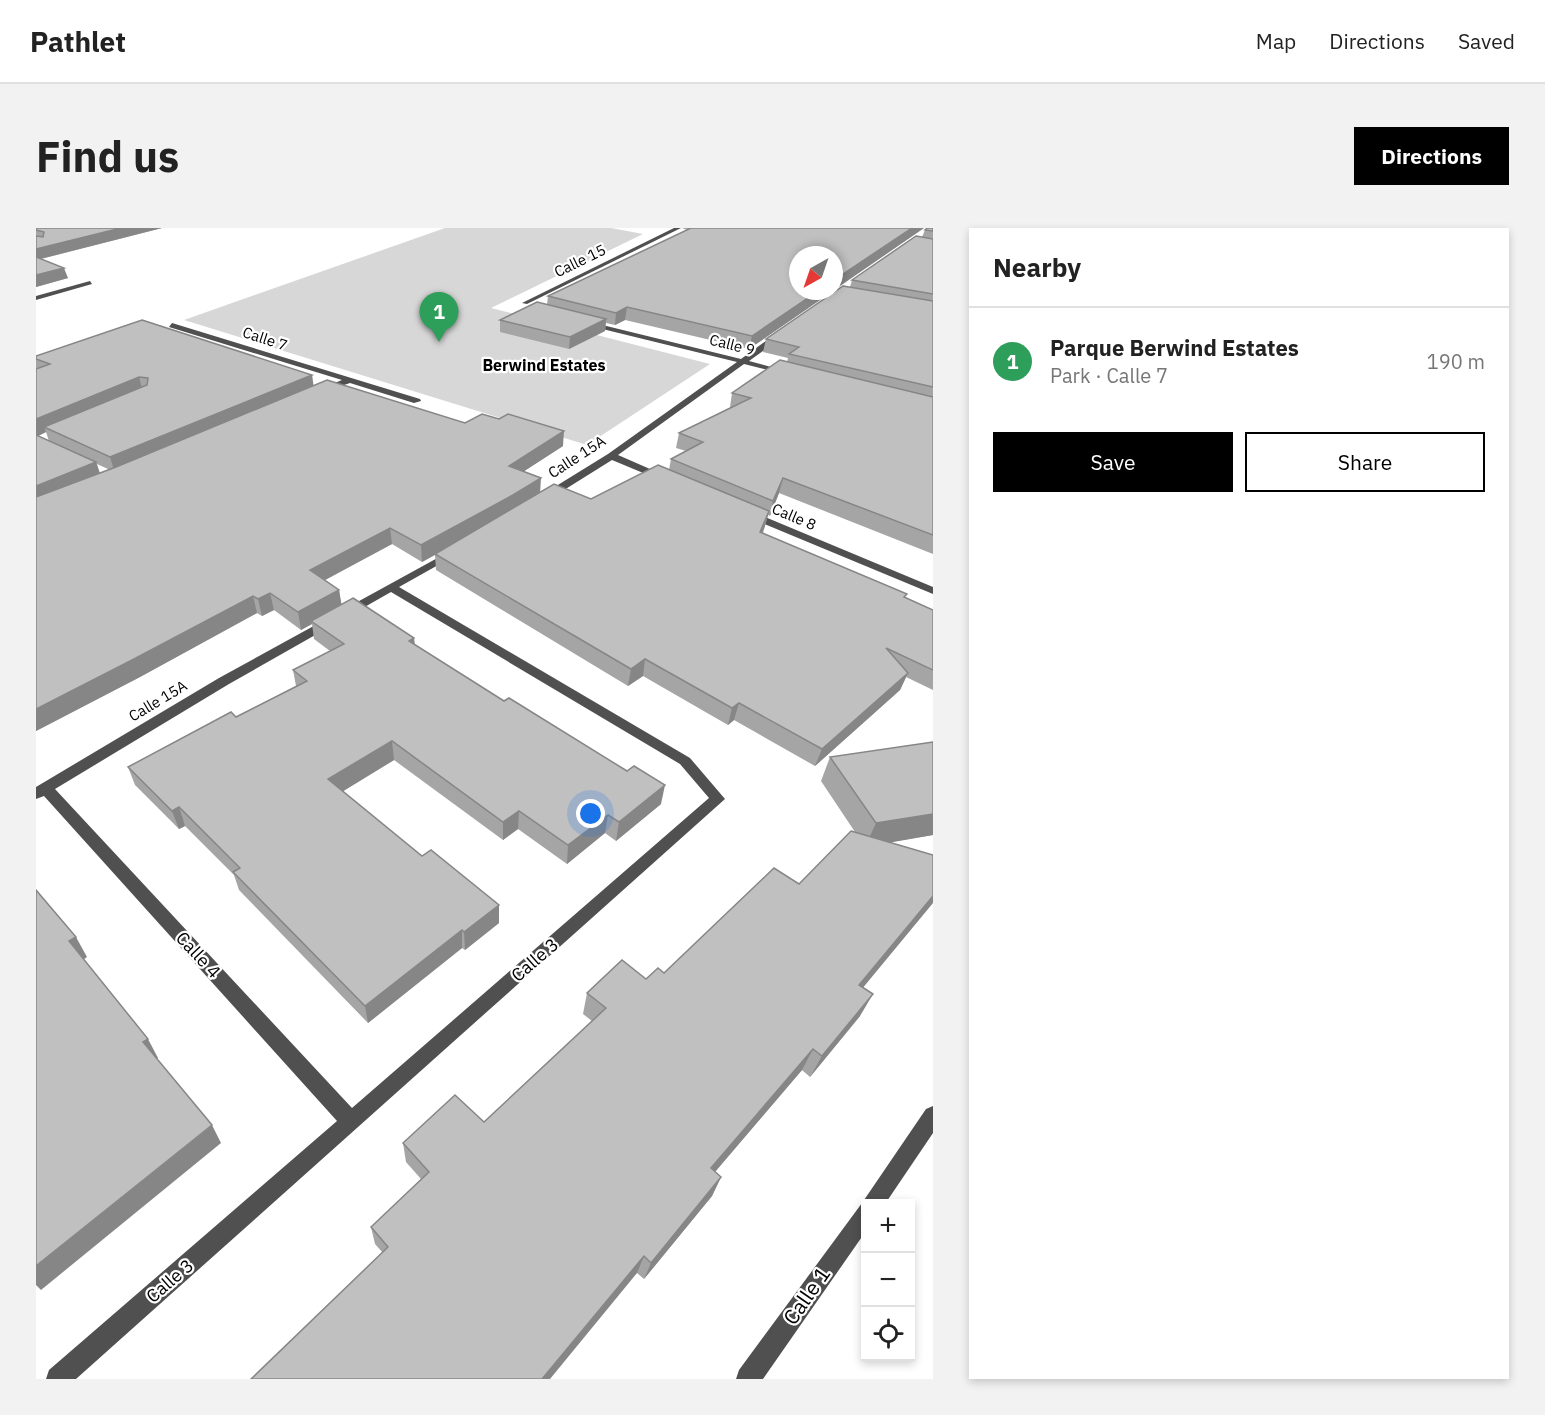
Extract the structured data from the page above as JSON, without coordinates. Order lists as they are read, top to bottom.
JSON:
{
  "streets": {
    "street": [
      "Calle 15",
      "Calle 7",
      "Calle 9",
      "Calle 15A",
      "Calle 8",
      "Calle 4",
      "Calle 3",
      "Calle 1"
    ]
  },
  "crossings": [
    ["Calle 9", "Calle 15A"],
    ["Calle 15A", "Calle 4"],
    ["Calle 15A", "Calle 3"],
    ["Calle 4", "Calle 3"]
  ],
  "districts": ["Berwind Estates"],
  "north": "bottom left",
  "page": {
    "header": "Pathlet",
    "nav": ["Map", "Directions", "Saved"],
    "buttons": [
      "Directions",
      ["Save", "Share"]
    ],
    "title": "Find us",
    "heading": "Nearby",
    "pins": "1",
    "list": [
      {
        "mark": "1",
        "name": "Parque Berwind Estates",
        "note": "Park · Calle 7",
        "value": "190 m"
      }
    ],
    "map_buttons": ["+", "−"]
  }
}
